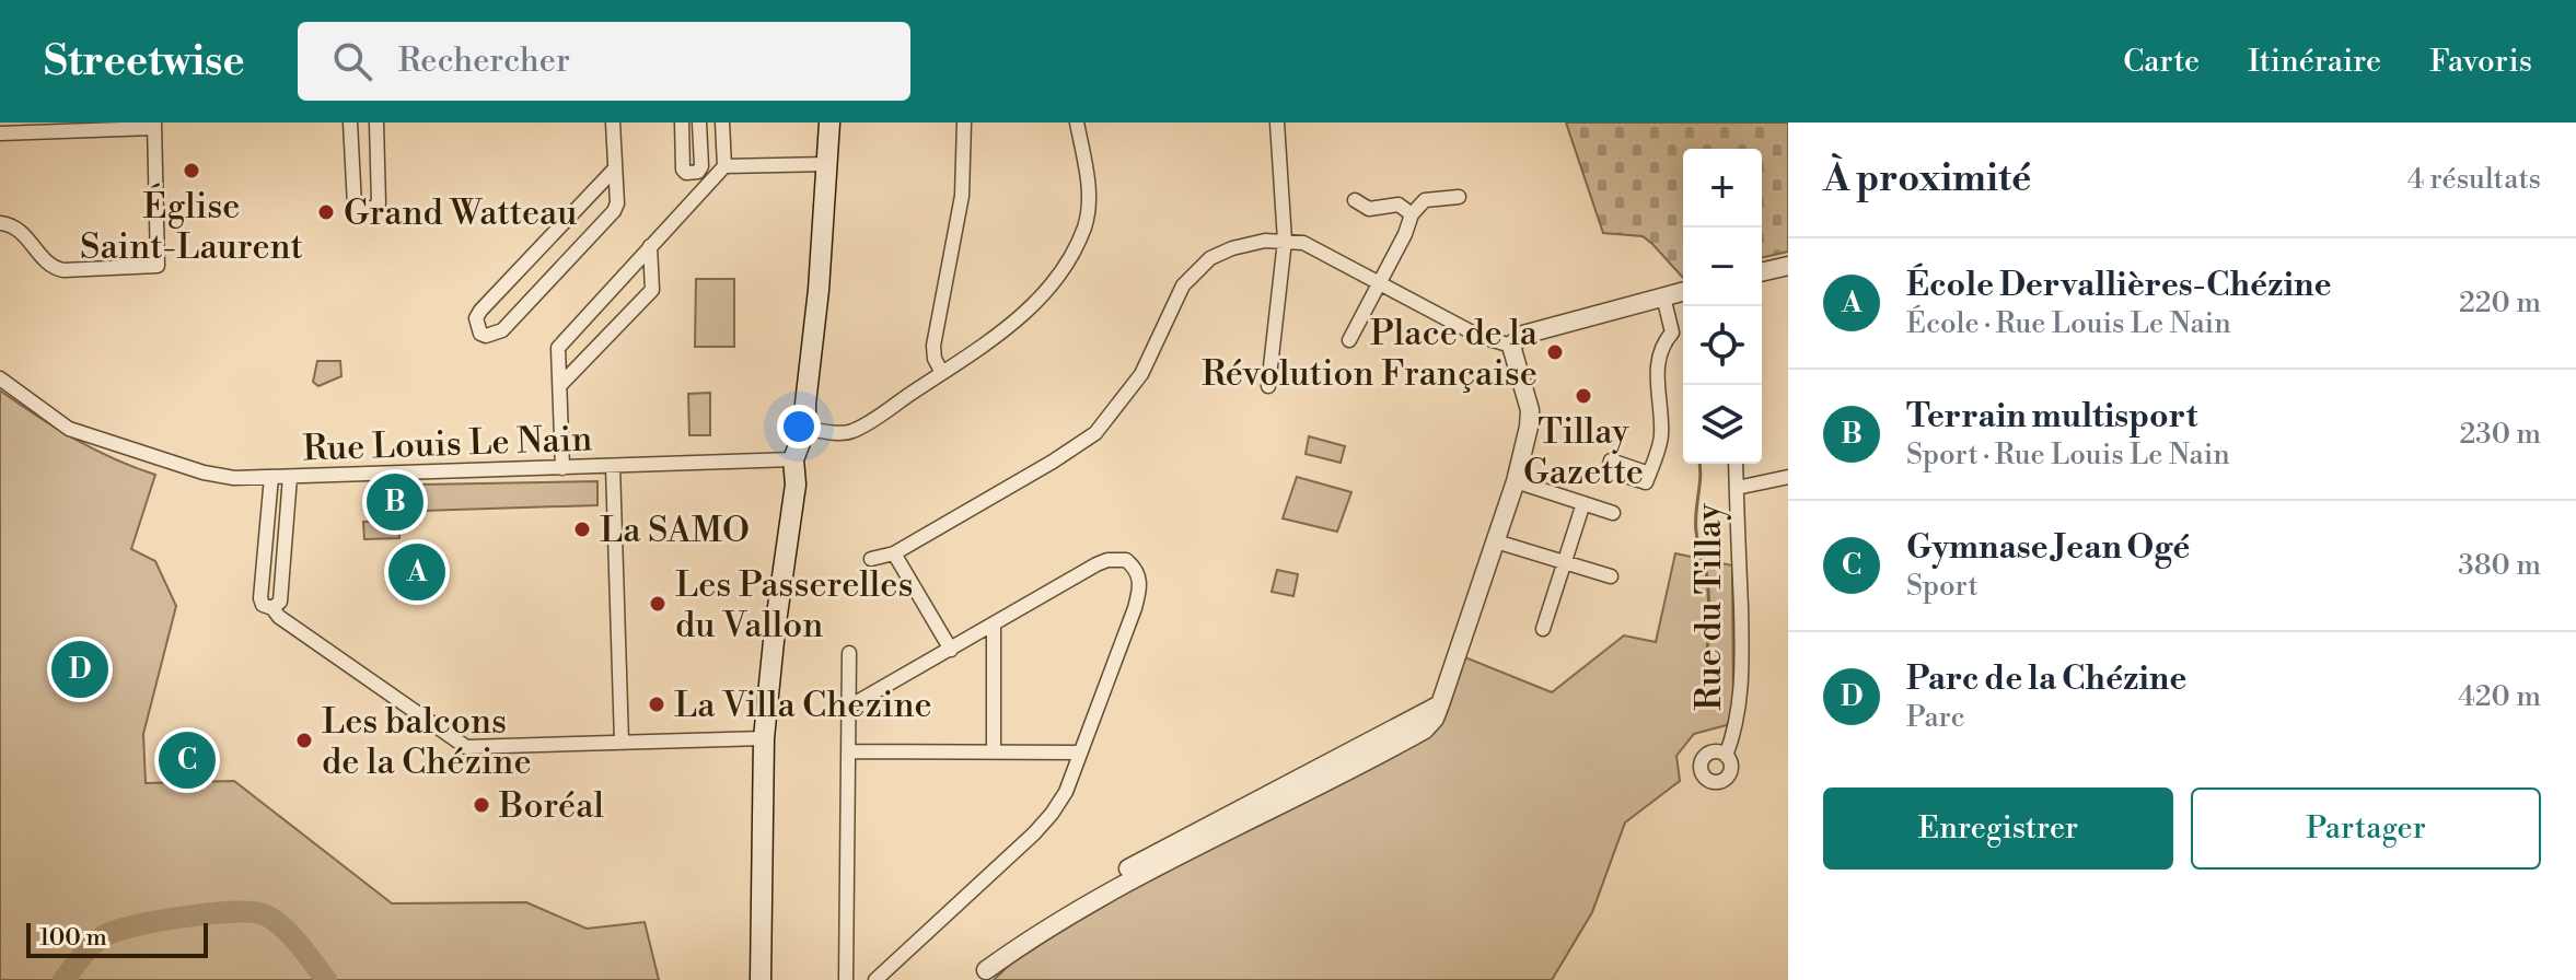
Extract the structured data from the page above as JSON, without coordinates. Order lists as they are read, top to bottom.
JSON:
{
  "streets": {
    "street": ["Rue Louis Le Nain", "Rue du Tillay"]
  },
  "places": [
    "Église Saint-Laurent",
    "Grand Watteau",
    "Place de la Révolution Française",
    "Tillay Gazette",
    "La SAMO",
    "Les Passerelles du Vallon",
    "La Villa Chezine",
    "Les balcons de la Chézine",
    "Boréal"
  ],
  "scale_bar": "100 m",
  "page": {
    "header": "Streetwise",
    "search": "Rechercher",
    "nav": ["Carte", "Itinéraire", "Favoris"],
    "heading": ["À proximité", "4 résultats"],
    "map_buttons": ["+", "−"],
    "list": [
      {
        "mark": "A",
        "name": "École Dervallières-Chézine",
        "note": "École · Rue Louis Le Nain",
        "value": "220 m"
      },
      {
        "mark": "B",
        "name": "Terrain multisport",
        "note": "Sport · Rue Louis Le Nain",
        "value": "230 m"
      },
      {
        "mark": "C",
        "name": "Gymnase Jean Ogé",
        "note": "Sport",
        "value": "380 m"
      },
      {
        "mark": "D",
        "name": "Parc de la Chézine",
        "note": "Parc",
        "value": "420 m"
      }
    ],
    "pins": [
      "B",
      "A",
      "D",
      "C"
    ],
    "buttons": ["Enregistrer", "Partager"],
    "scale": "100 m"
  }
}
